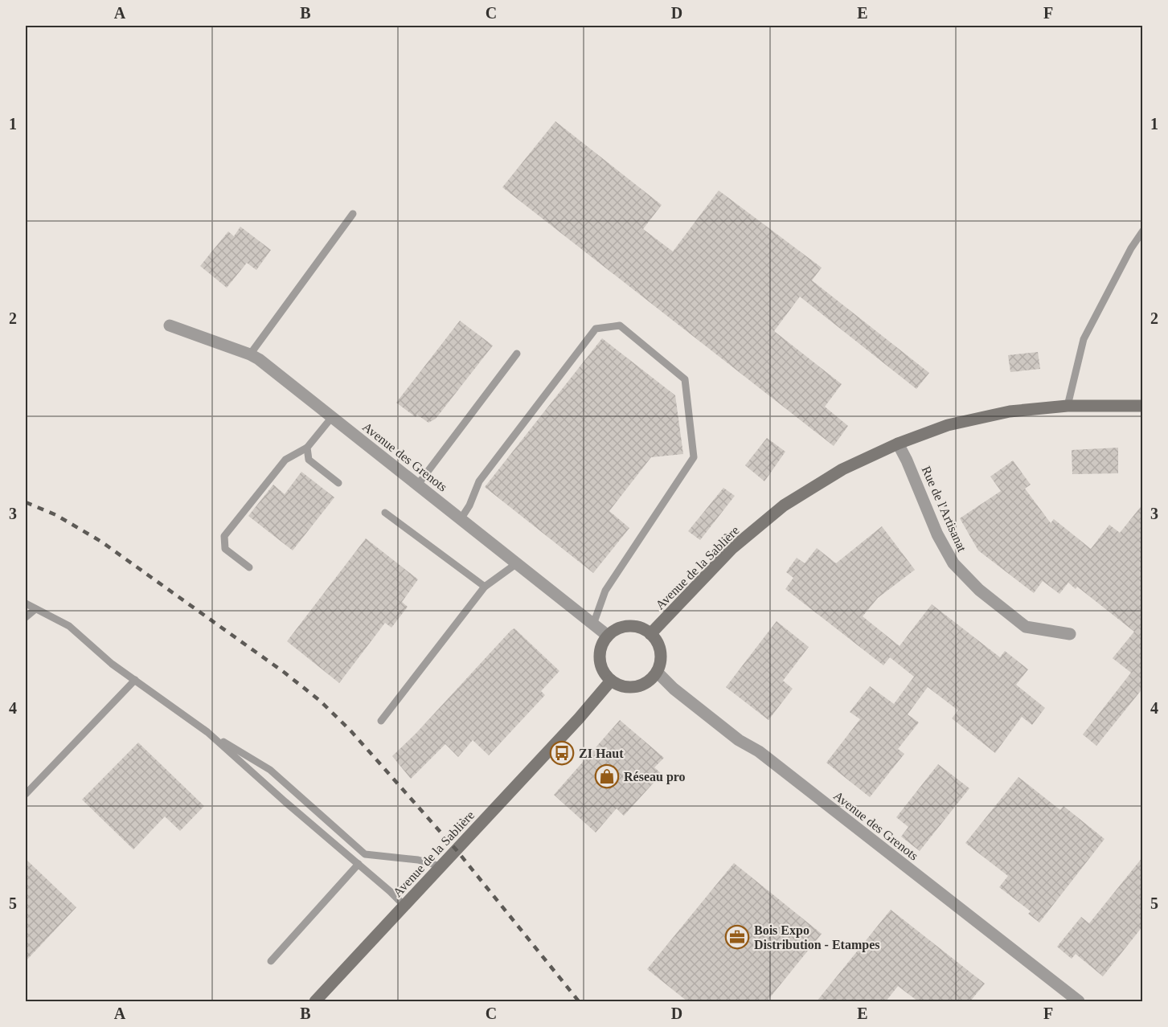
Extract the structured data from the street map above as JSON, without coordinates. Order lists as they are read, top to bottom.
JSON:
{
  "streets": {
    "main road": ["Avenue de la Sablière"],
    "street": ["Avenue des Grenots", "Rue de l'Artisanat"]
  },
  "crossings": [
    ["Avenue des Grenots", "Avenue de la Sablière"],
    ["Rue de l'Artisanat", "Avenue de la Sablière"]
  ],
  "places": {
    "bus stop": ["ZI Haut"],
    "shop": ["Réseau pro"],
    "office": ["Bois Expo Distribution - Etampes"]
  },
  "grid": {
    "columns": [
      "A",
      "B",
      "C",
      "D",
      "E",
      "F"
    ],
    "rows": [
      "1",
      "2",
      "3",
      "4",
      "5"
    ]
  }
}
